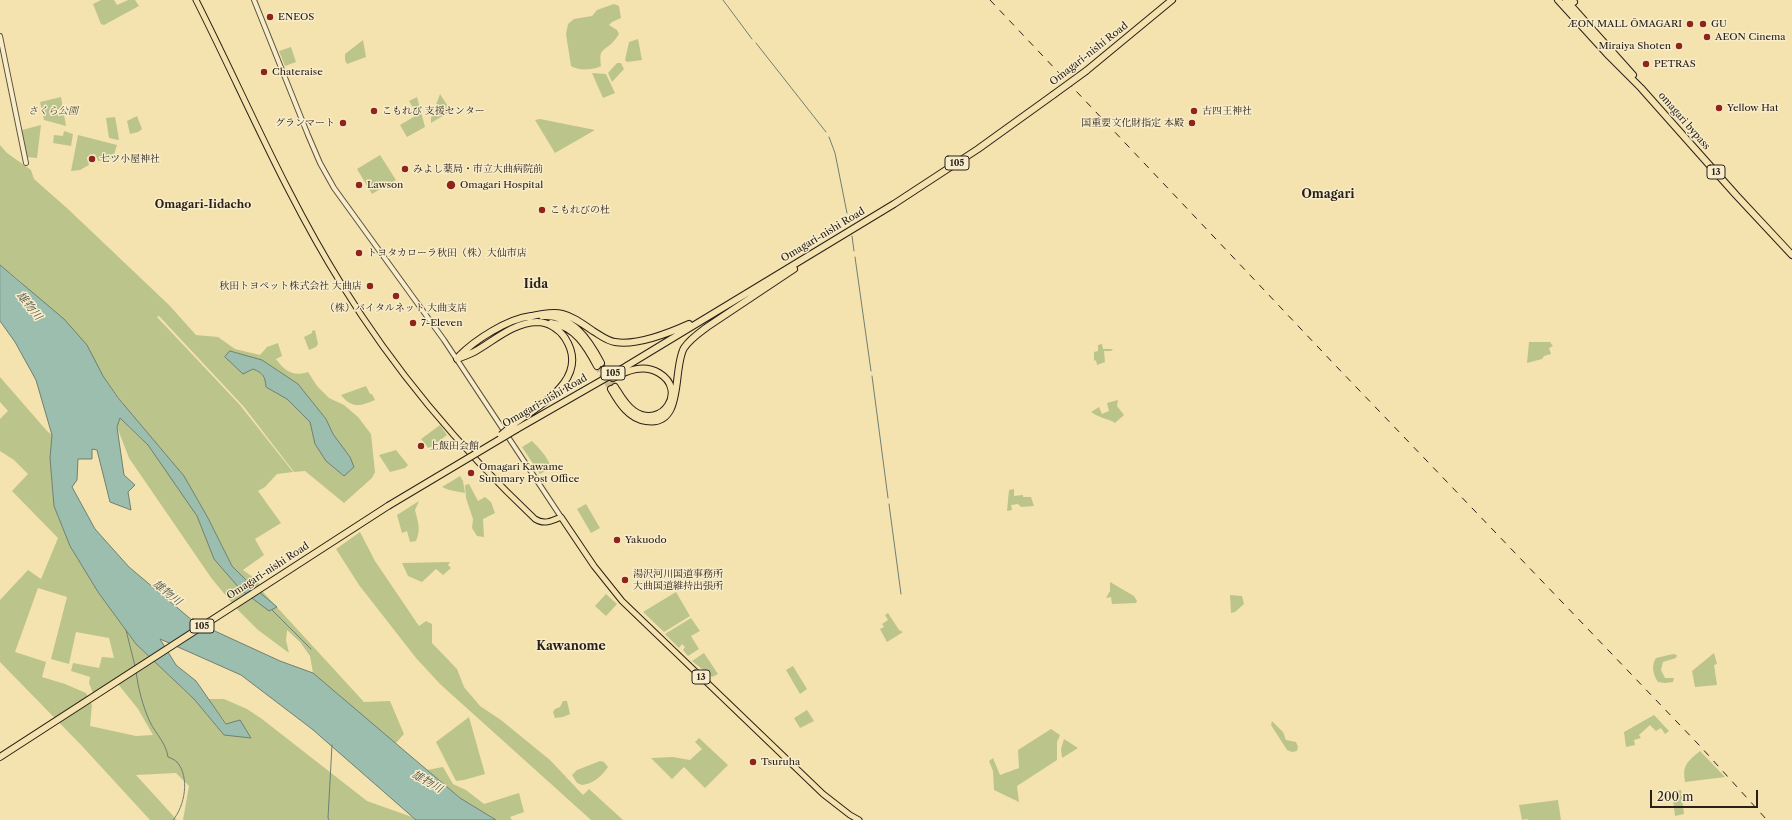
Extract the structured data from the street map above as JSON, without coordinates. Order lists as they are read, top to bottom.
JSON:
{
  "streets": {
    "highway": [
      "Omagari-nishi Road",
      "omagari bypass",
      "105",
      "13"
    ]
  },
  "districts": [
    "Omagari",
    "Omagari-Iidacho",
    "Iida",
    "Kawanome"
  ],
  "water": ["雄物川"],
  "parks": ["さくら公園"],
  "places": [
    "ENEOS",
    "ÆON MALL ŌMAGARI",
    "GU",
    "AEON Cinema",
    "Miraiya Shoten",
    "PETRAS",
    "Chateraise",
    "Yellow Hat",
    "こもれび 支援センター",
    "古四王神社",
    "グランマート",
    "国重要文化財指定 本殿",
    "七ツ小屋神社",
    "みよし薬局・市立大曲病院前",
    "Lawson",
    "Omagari Hospital",
    "こもれびの杜",
    "トヨタカローラ秋田（株）大仙市店",
    "秋田トヨペット株式会社 大曲店",
    "（株）バイタルネット 大曲支店",
    "7-Eleven",
    "上飯田会館",
    "Omagari Kawame Summary Post Office",
    "Yakuodo",
    "湯沢河川国道事務所 大曲国道維持出張所",
    "Tsuruha"
  ],
  "scale_bar": "200 m"
}
